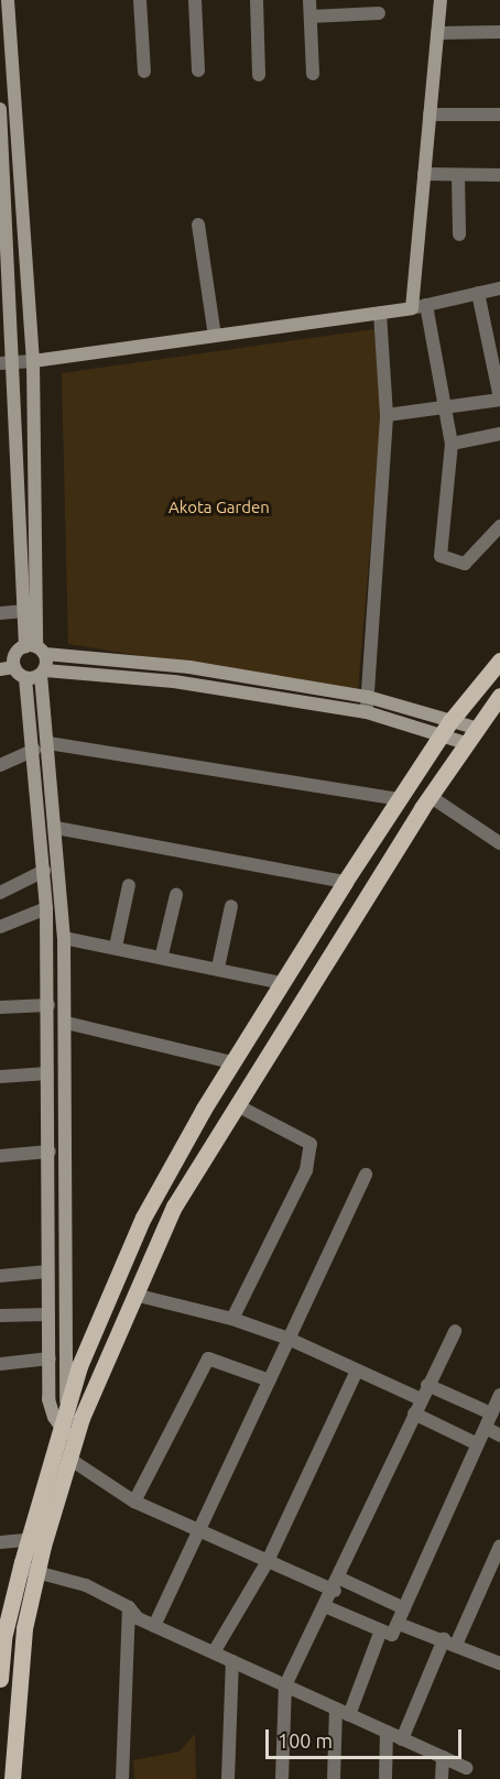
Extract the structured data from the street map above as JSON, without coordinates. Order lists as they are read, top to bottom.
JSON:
{
  "parks": ["Akota Garden"],
  "scale_bar": "100 m"
}
